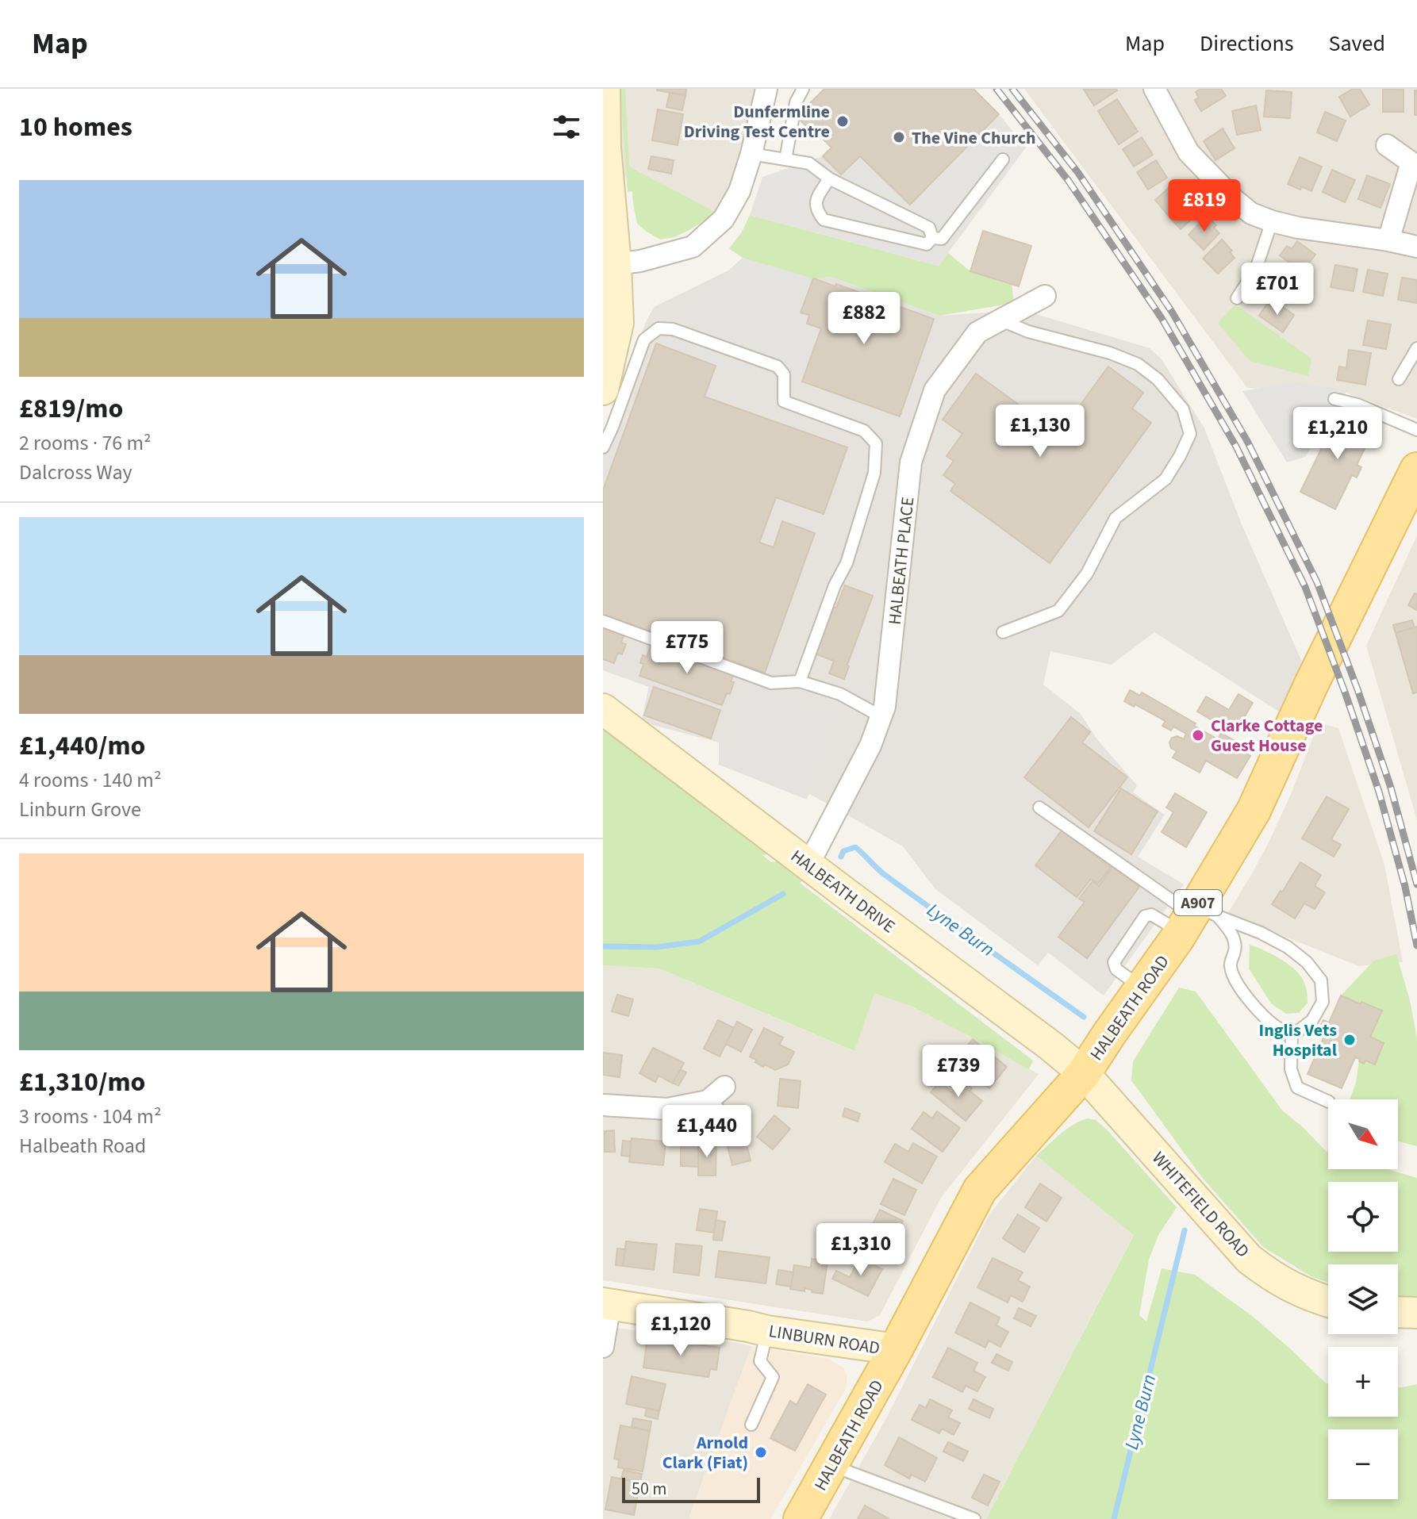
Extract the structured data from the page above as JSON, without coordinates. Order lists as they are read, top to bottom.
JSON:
{
  "streets": {
    "main road": ["A907", "HALBEATH ROAD"],
    "street": [
      "HALBEATH PLACE",
      "HALBEATH DRIVE",
      "WHITEFIELD ROAD",
      "LINBURN ROAD"
    ]
  },
  "crossings": [
    ["HALBEATH PLACE", "HALBEATH DRIVE"],
    ["HALBEATH DRIVE", "HALBEATH ROAD"],
    ["HALBEATH DRIVE", "WHITEFIELD ROAD"],
    ["HALBEATH ROAD", "WHITEFIELD ROAD"],
    ["HALBEATH ROAD", "LINBURN ROAD"]
  ],
  "water": ["Lyne Burn"],
  "places": [
    "Dunfermline Driving Test Centre",
    "The Vine Church",
    "Clarke Cottage Guest House",
    "Inglis Vets Hospital",
    "Arnold Clark (Fiat)"
  ],
  "scale_bar": "50 m",
  "north": "bottom right",
  "page": {
    "header": "Map",
    "nav": ["Map", "Directions", "Saved"],
    "heading": "10 homes",
    "list": [
      {
        "name": "£819/mo",
        "note": "2 rooms · 76 m² · Dalcross Way"
      },
      {
        "name": "£1,440/mo",
        "note": "4 rooms · 140 m² · Linburn Grove"
      },
      {
        "name": "£1,310/mo",
        "note": "3 rooms · 104 m² · Halbeath Road"
      }
    ],
    "price": [
      "£819",
      "£701",
      "£882",
      "£1,130",
      "£1,210",
      "£775",
      "£739",
      "£1,440",
      "£1,310",
      "£1,120"
    ],
    "map_buttons": ["+", "−"],
    "scale": "50 m"
  }
}
